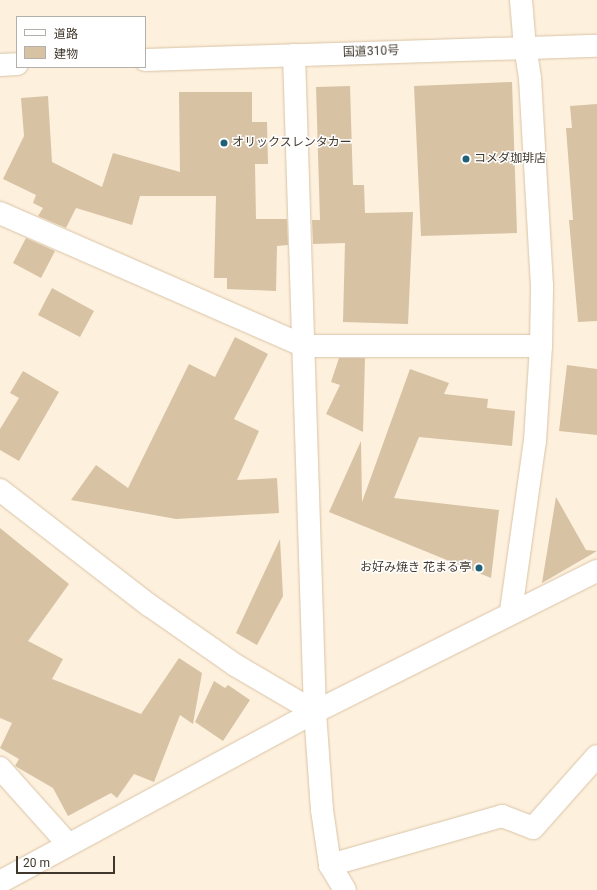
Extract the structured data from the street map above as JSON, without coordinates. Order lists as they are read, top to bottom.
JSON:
{
  "streets": {
    "main road": ["国道310号"]
  },
  "places": ["オリックスレンタカー", "コメダ珈琲店", "お好み焼き 花まる亭"],
  "legend": ["道路", "建物"],
  "scale_bar": "20 m"
}
